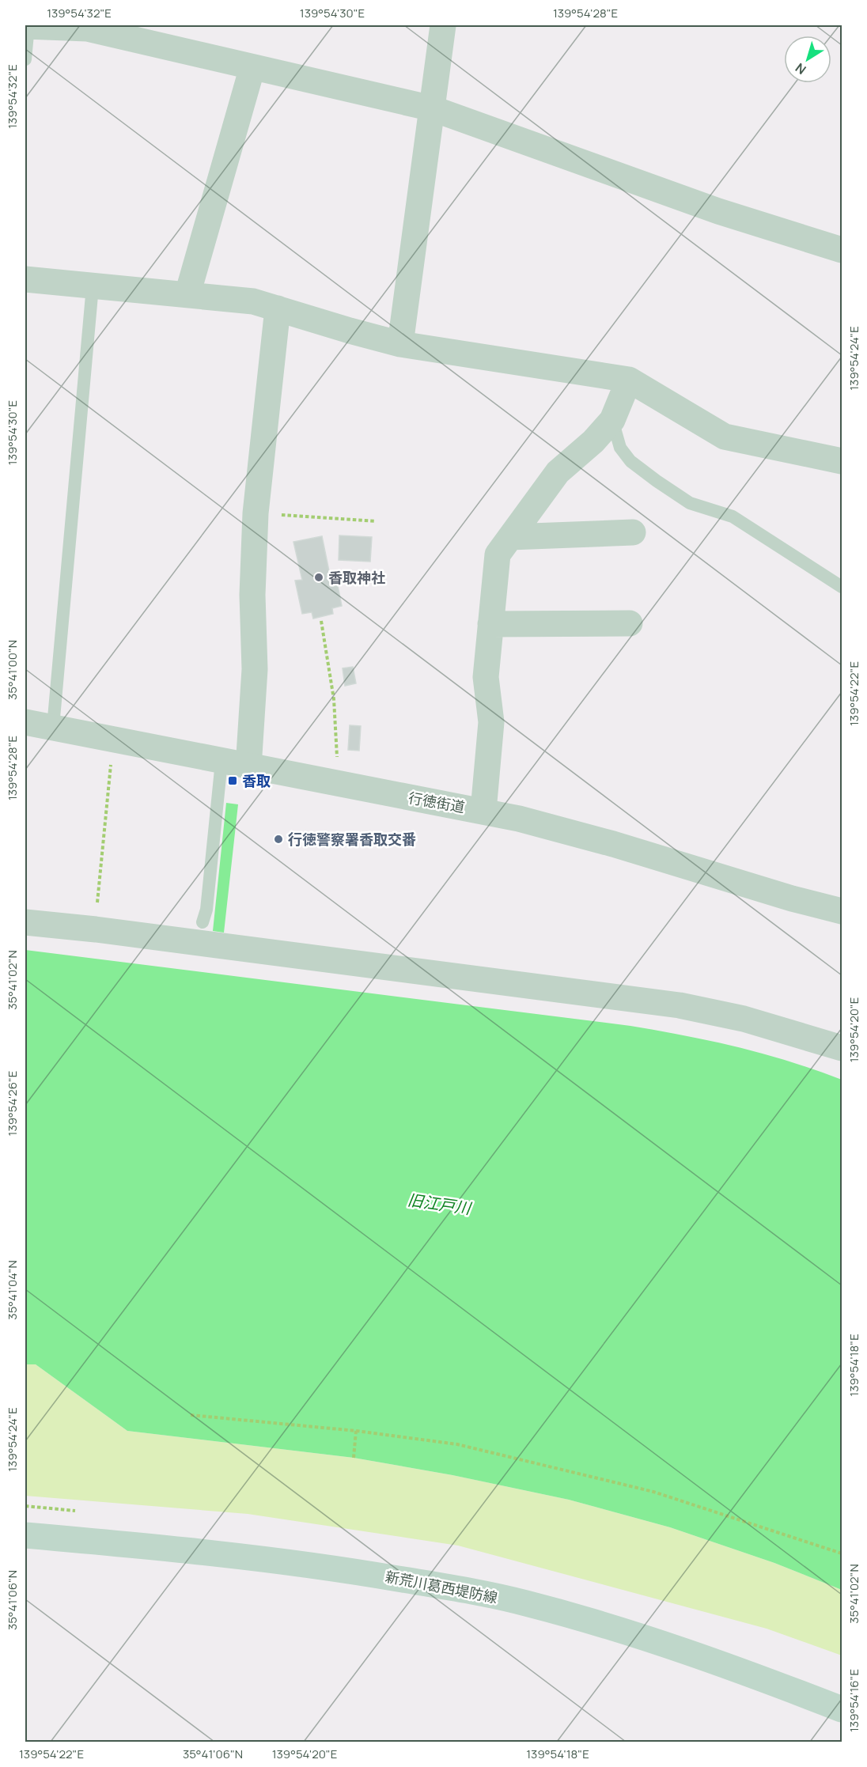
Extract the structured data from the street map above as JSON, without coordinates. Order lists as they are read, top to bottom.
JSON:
{
  "streets": {
    "main road": ["新荒川葛西堤防線"],
    "street": ["行徳街道"]
  },
  "water": ["旧江戸川"],
  "places": {
    "other": ["香取神社", "行徳警察署香取交番"],
    "transit": ["香取"]
  },
  "north": "bottom left",
  "coordinates": [
    "139°54'32\"E",
    "139°54'30\"E",
    "139°54'28\"E",
    "139°54'24\"E",
    "35°41'00\"N",
    "139°54'22\"E",
    "35°41'02\"N",
    "139°54'20\"E",
    "139°54'26\"E",
    "35°41'04\"N",
    "139°54'18\"E",
    "35°41'06\"N",
    "139°54'16\"E"
  ]
}
